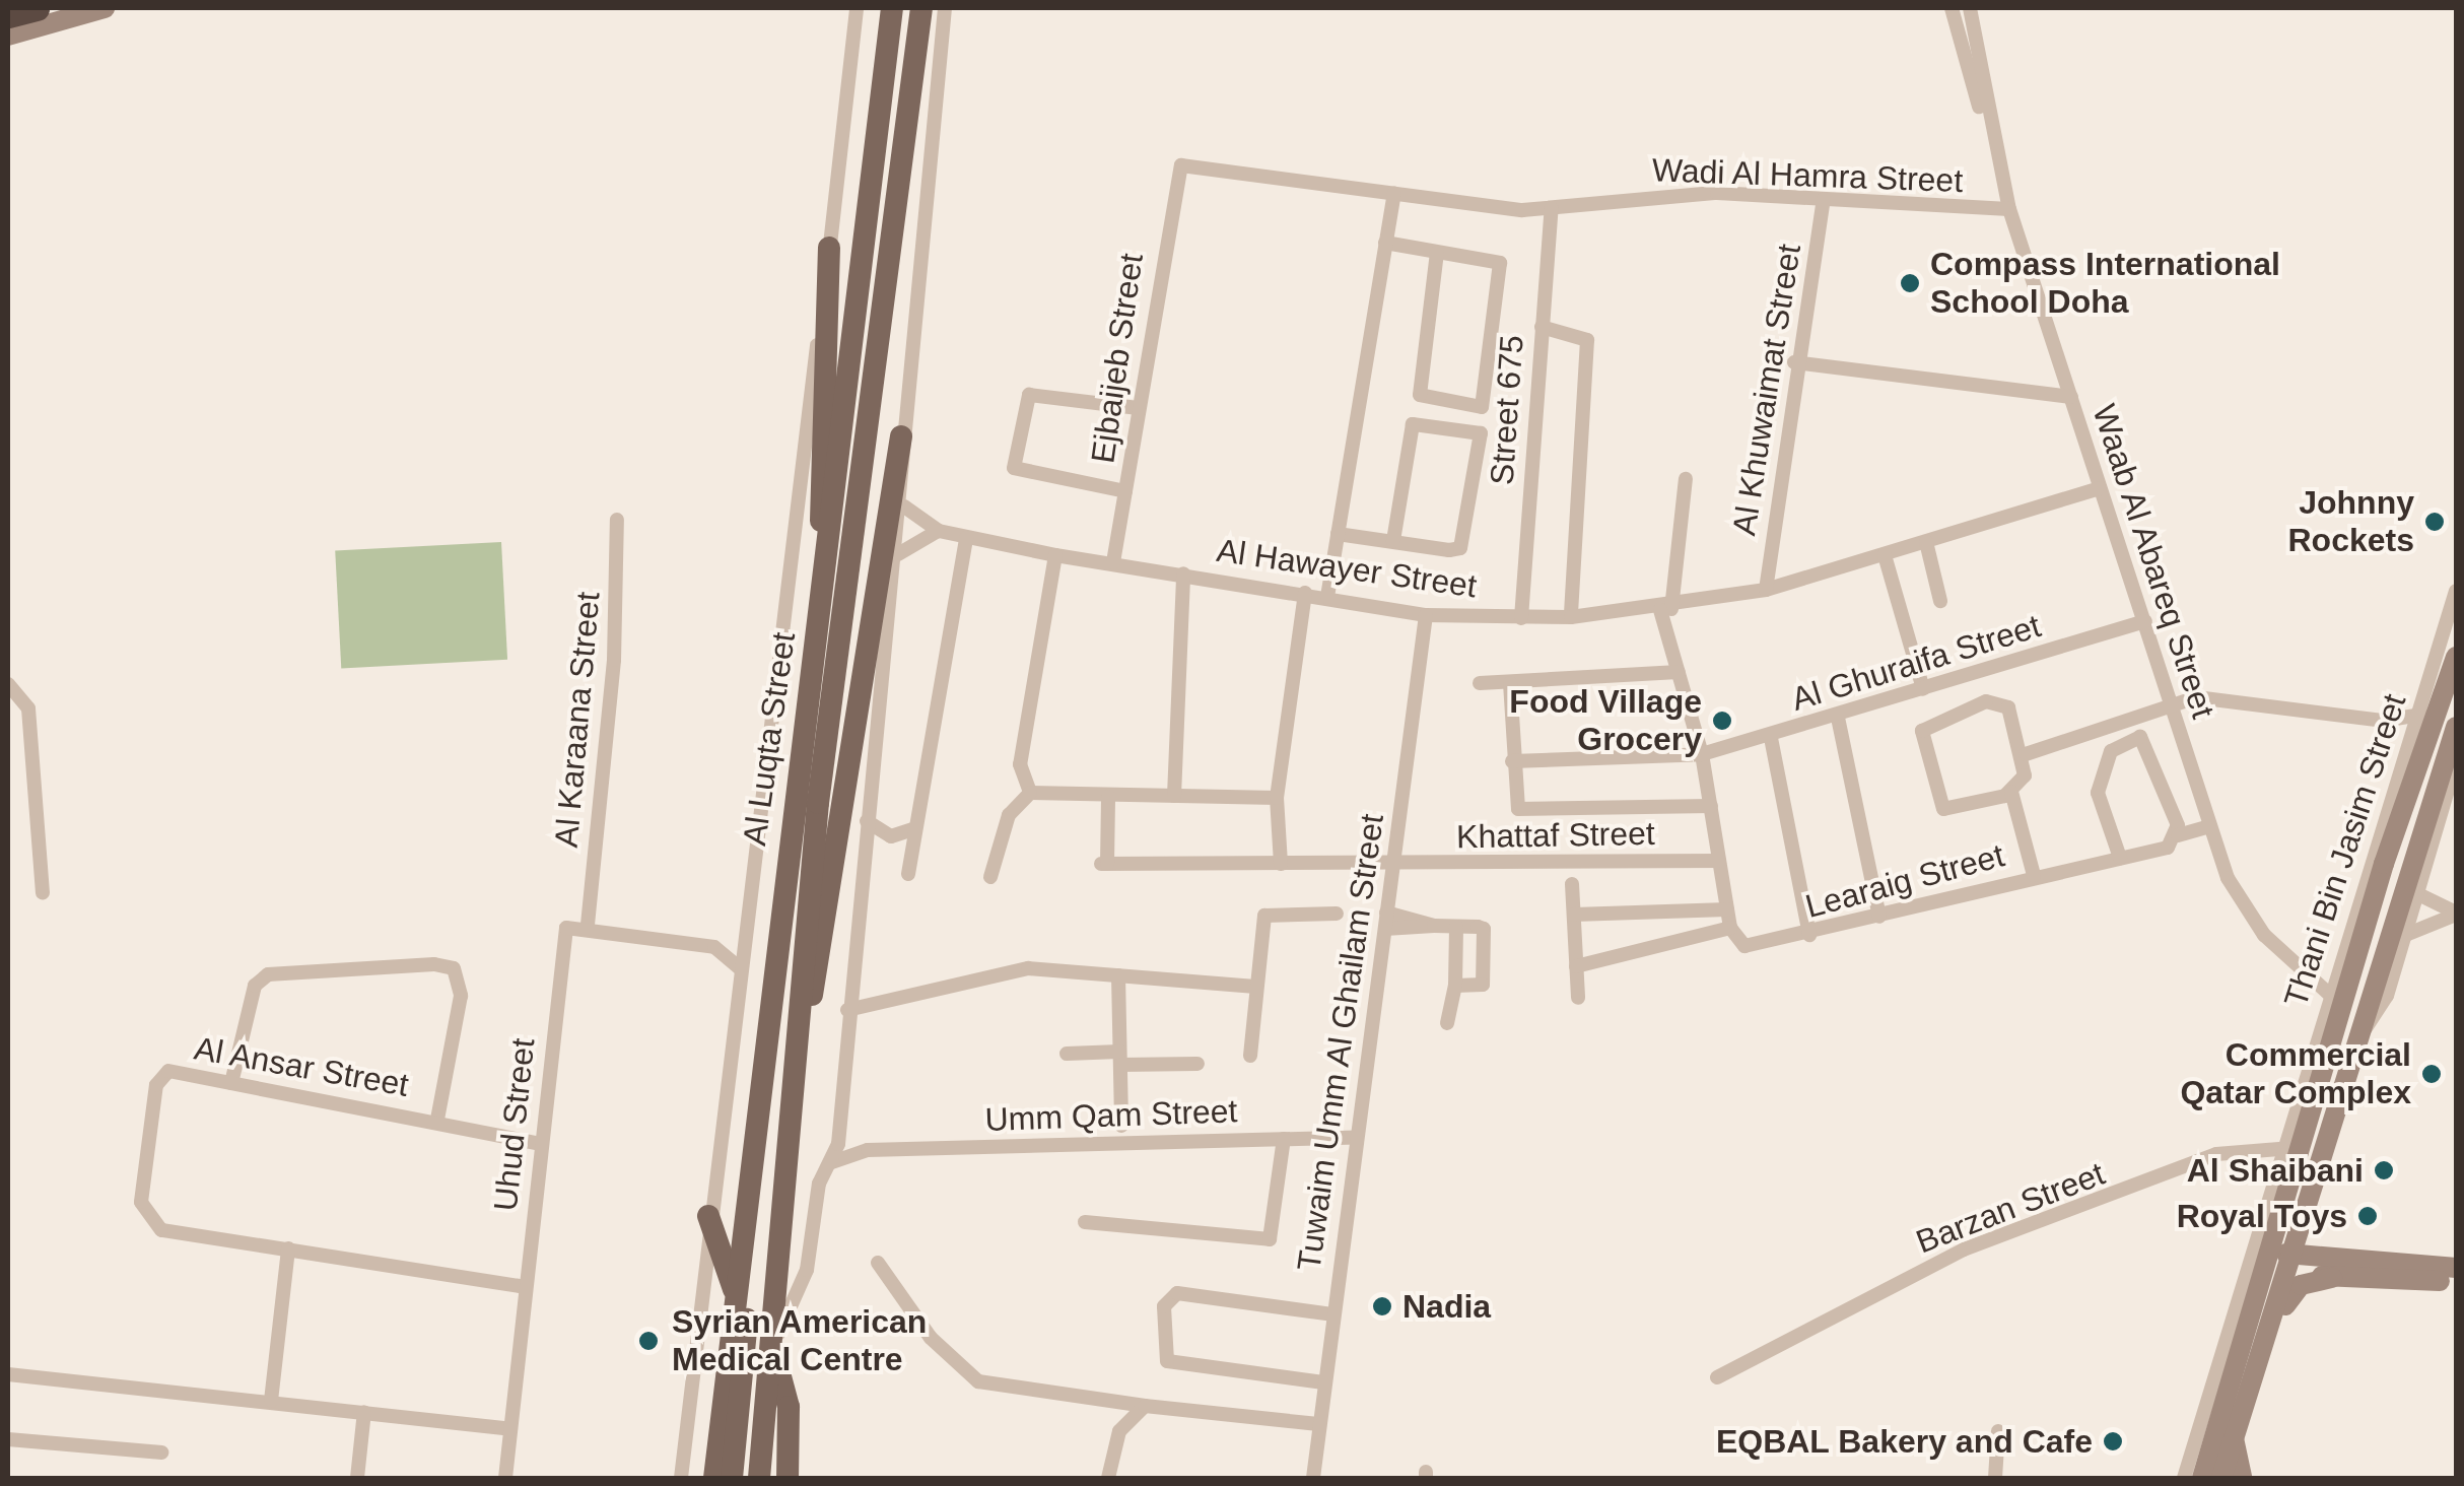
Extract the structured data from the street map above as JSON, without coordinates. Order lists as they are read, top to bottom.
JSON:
{
  "streets": {
    "main road": ["Al Luqta Street", "Thani Bin Jasim Street"],
    "street": [
      "Wadi Al Hamra Street",
      "Ejbaijeb Street",
      "Al Khuwaimat Street",
      "Street 675",
      "Waab Al Abareq Street",
      "Al Hawayer Street",
      "Al Ghuraifa Street",
      "Al Karaana Street",
      "Khattaf Street",
      "Learaig Street",
      "Tuwaim Umm Al Ghailam Street",
      "Al Ansar Street",
      "Umm Qam Street",
      "Uhud Street",
      "Barzan Street"
    ]
  },
  "crossings": [
    ["Wadi Al Hamra Street", "Ejbaijeb Street"],
    ["Wadi Al Hamra Street", "Al Khuwaimat Street"],
    ["Wadi Al Hamra Street", "Street 675"],
    ["Wadi Al Hamra Street", "Waab Al Abareq Street"],
    ["Ejbaijeb Street", "Al Hawayer Street"],
    ["Al Khuwaimat Street", "Al Hawayer Street"],
    ["Street 675", "Al Hawayer Street"],
    ["Waab Al Abareq Street", "Al Hawayer Street"],
    ["Waab Al Abareq Street", "Al Ghuraifa Street"],
    ["Waab Al Abareq Street", "Thani Bin Jasim Street"],
    ["Waab Al Abareq Street", "Learaig Street"],
    ["Al Hawayer Street", "Al Luqta Street"],
    ["Al Hawayer Street", "Tuwaim Umm Al Ghailam Street"],
    ["Al Karaana Street", "Uhud Street"],
    ["Al Luqta Street", "Umm Qam Street"],
    ["Khattaf Street", "Tuwaim Umm Al Ghailam Street"],
    ["Thani Bin Jasim Street", "Barzan Street"],
    ["Tuwaim Umm Al Ghailam Street", "Umm Qam Street"],
    ["Al Ansar Street", "Uhud Street"]
  ],
  "places": [
    "Compass International School Doha",
    "Johnny Rockets",
    "Food Village Grocery",
    "Commercial Qatar Complex",
    "Al Shaibani",
    "Royal Toys",
    "Nadia",
    "Syrian American Medical Centre",
    "EQBAL Bakery and Cafe"
  ]
}
